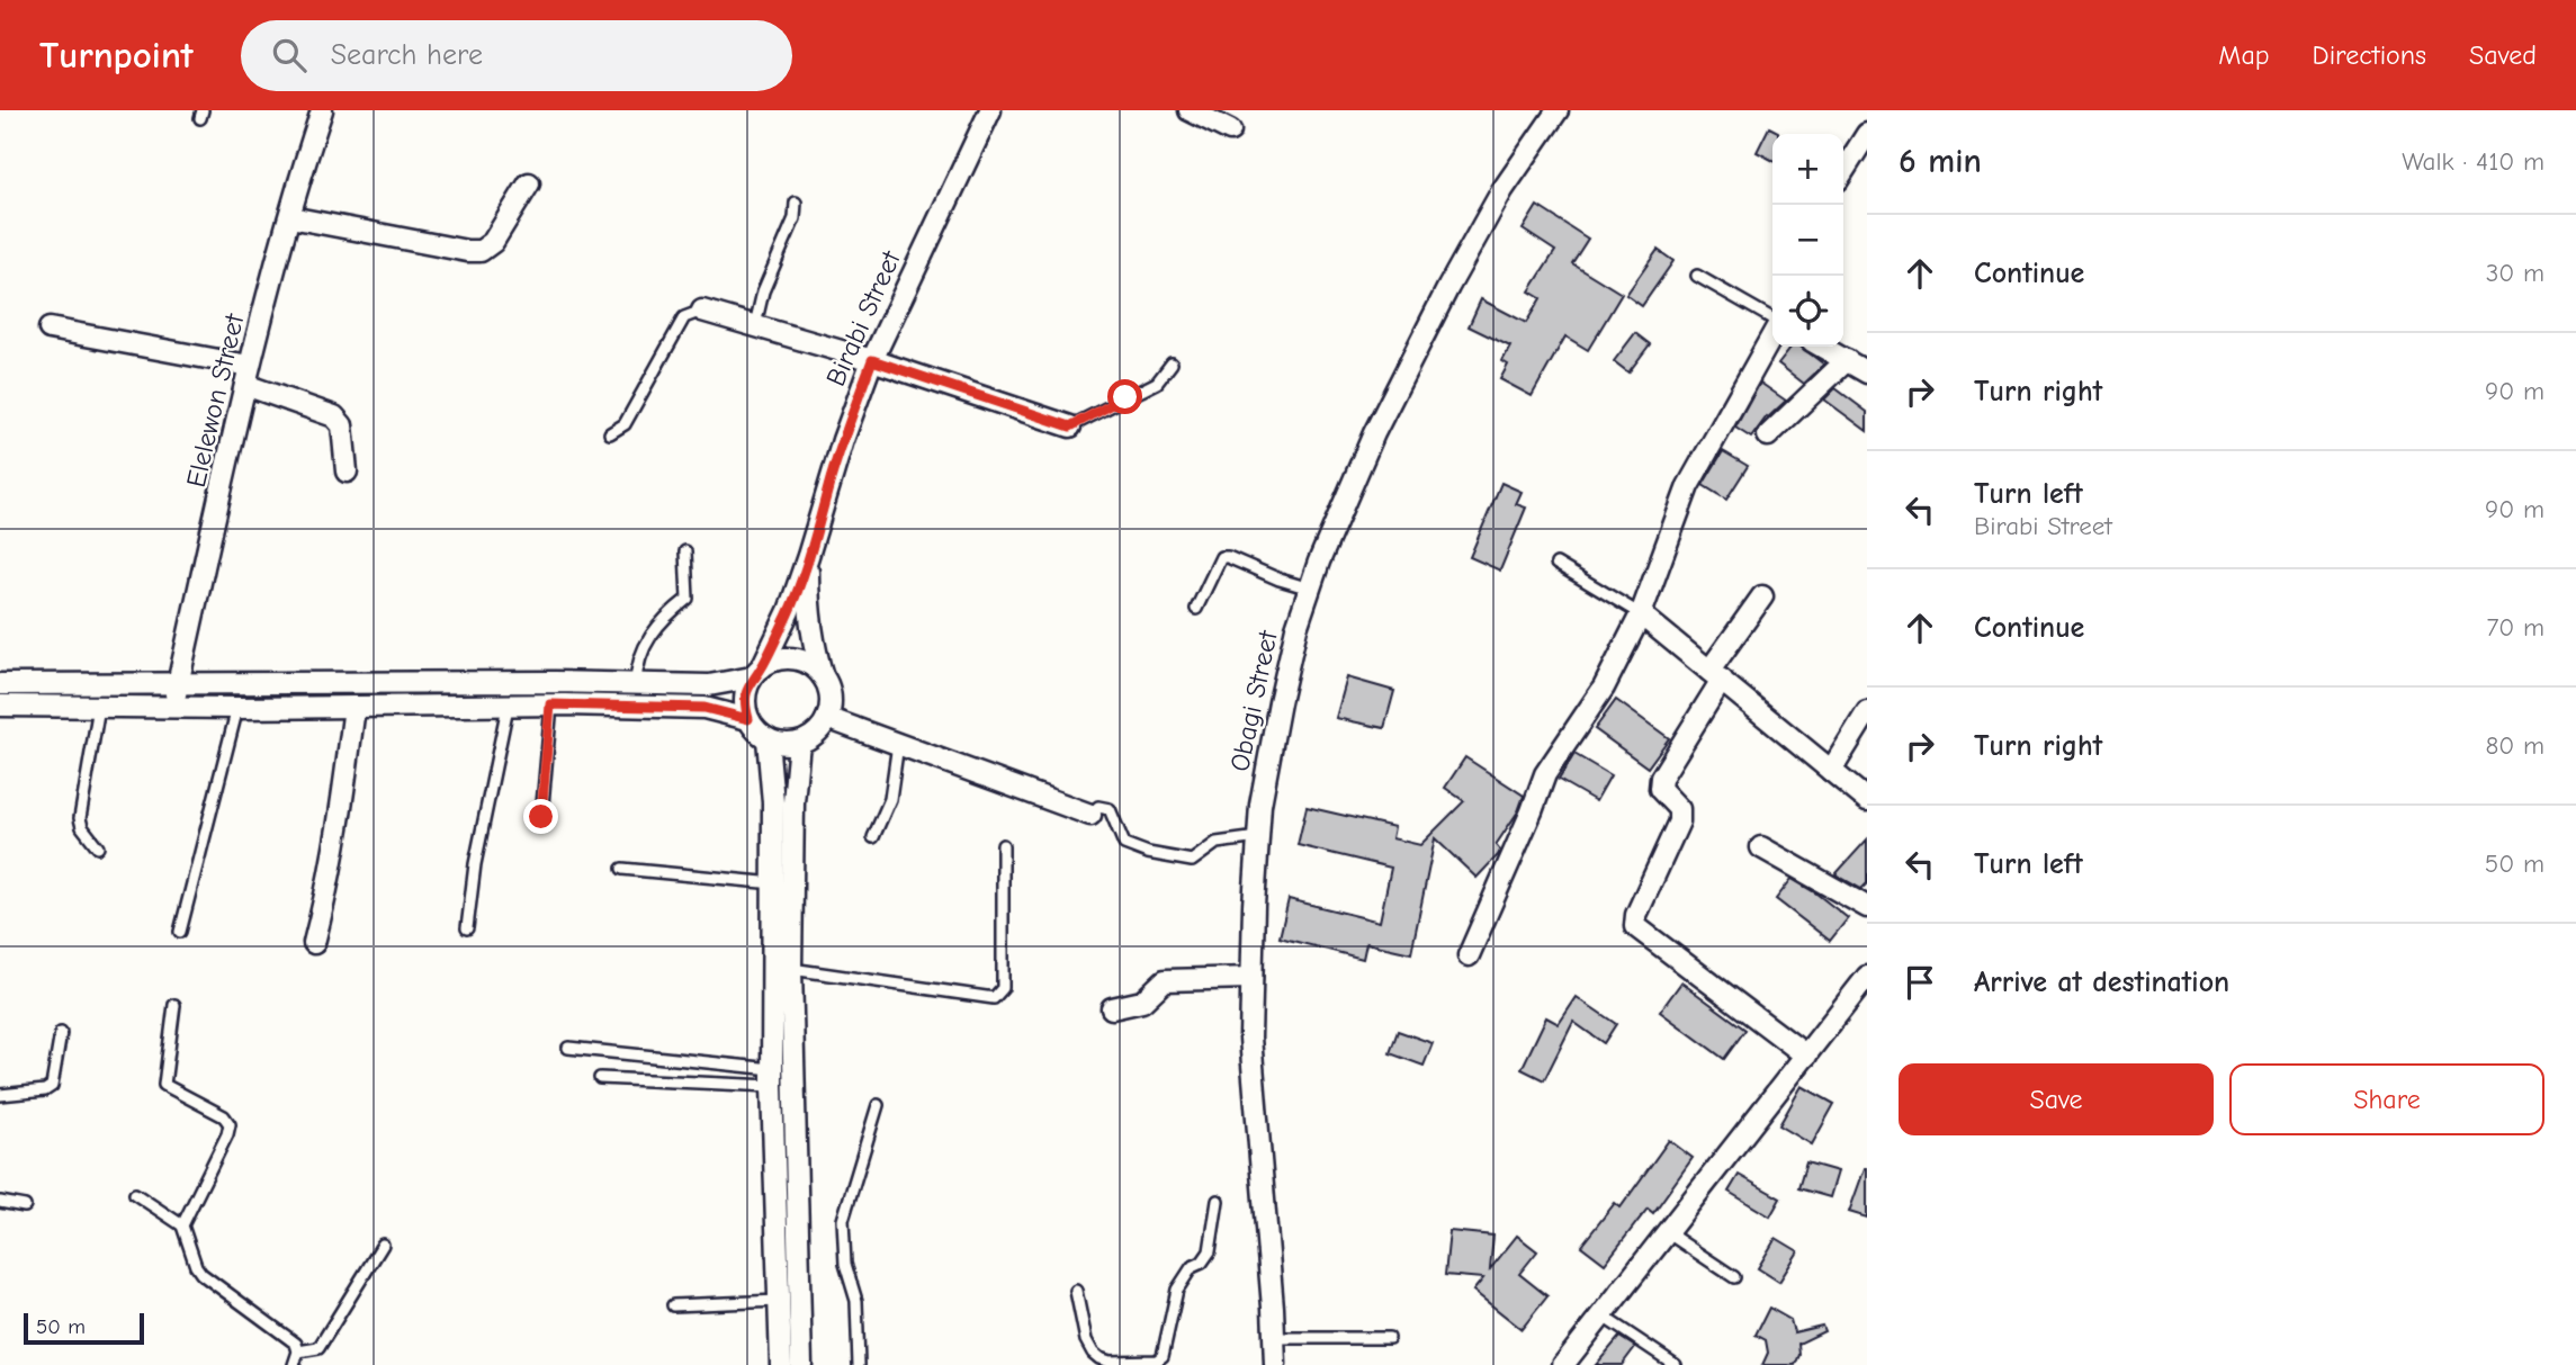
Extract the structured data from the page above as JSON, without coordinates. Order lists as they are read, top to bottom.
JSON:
{
  "streets": {
    "street": ["Birabi Street", "Elelewon Street", "Obagi Street"]
  },
  "scale_bar": "50 m",
  "page": {
    "header": "Turnpoint",
    "search": "Search here",
    "nav": ["Map", "Directions", "Saved"],
    "heading": ["6 min", "Walk · 410 m"],
    "map_buttons": ["+", "−"],
    "list": [
      ["Continue", "30 m"],
      ["Turn right", "90 m"],
      ["Turn left", "Birabi Street", "90 m"],
      ["Continue", "70 m"],
      ["Turn right", "80 m"],
      ["Turn left", "50 m"],
      "Arrive at destination"
    ],
    "buttons": ["Save", "Share"],
    "scale": "50 m"
  }
}
